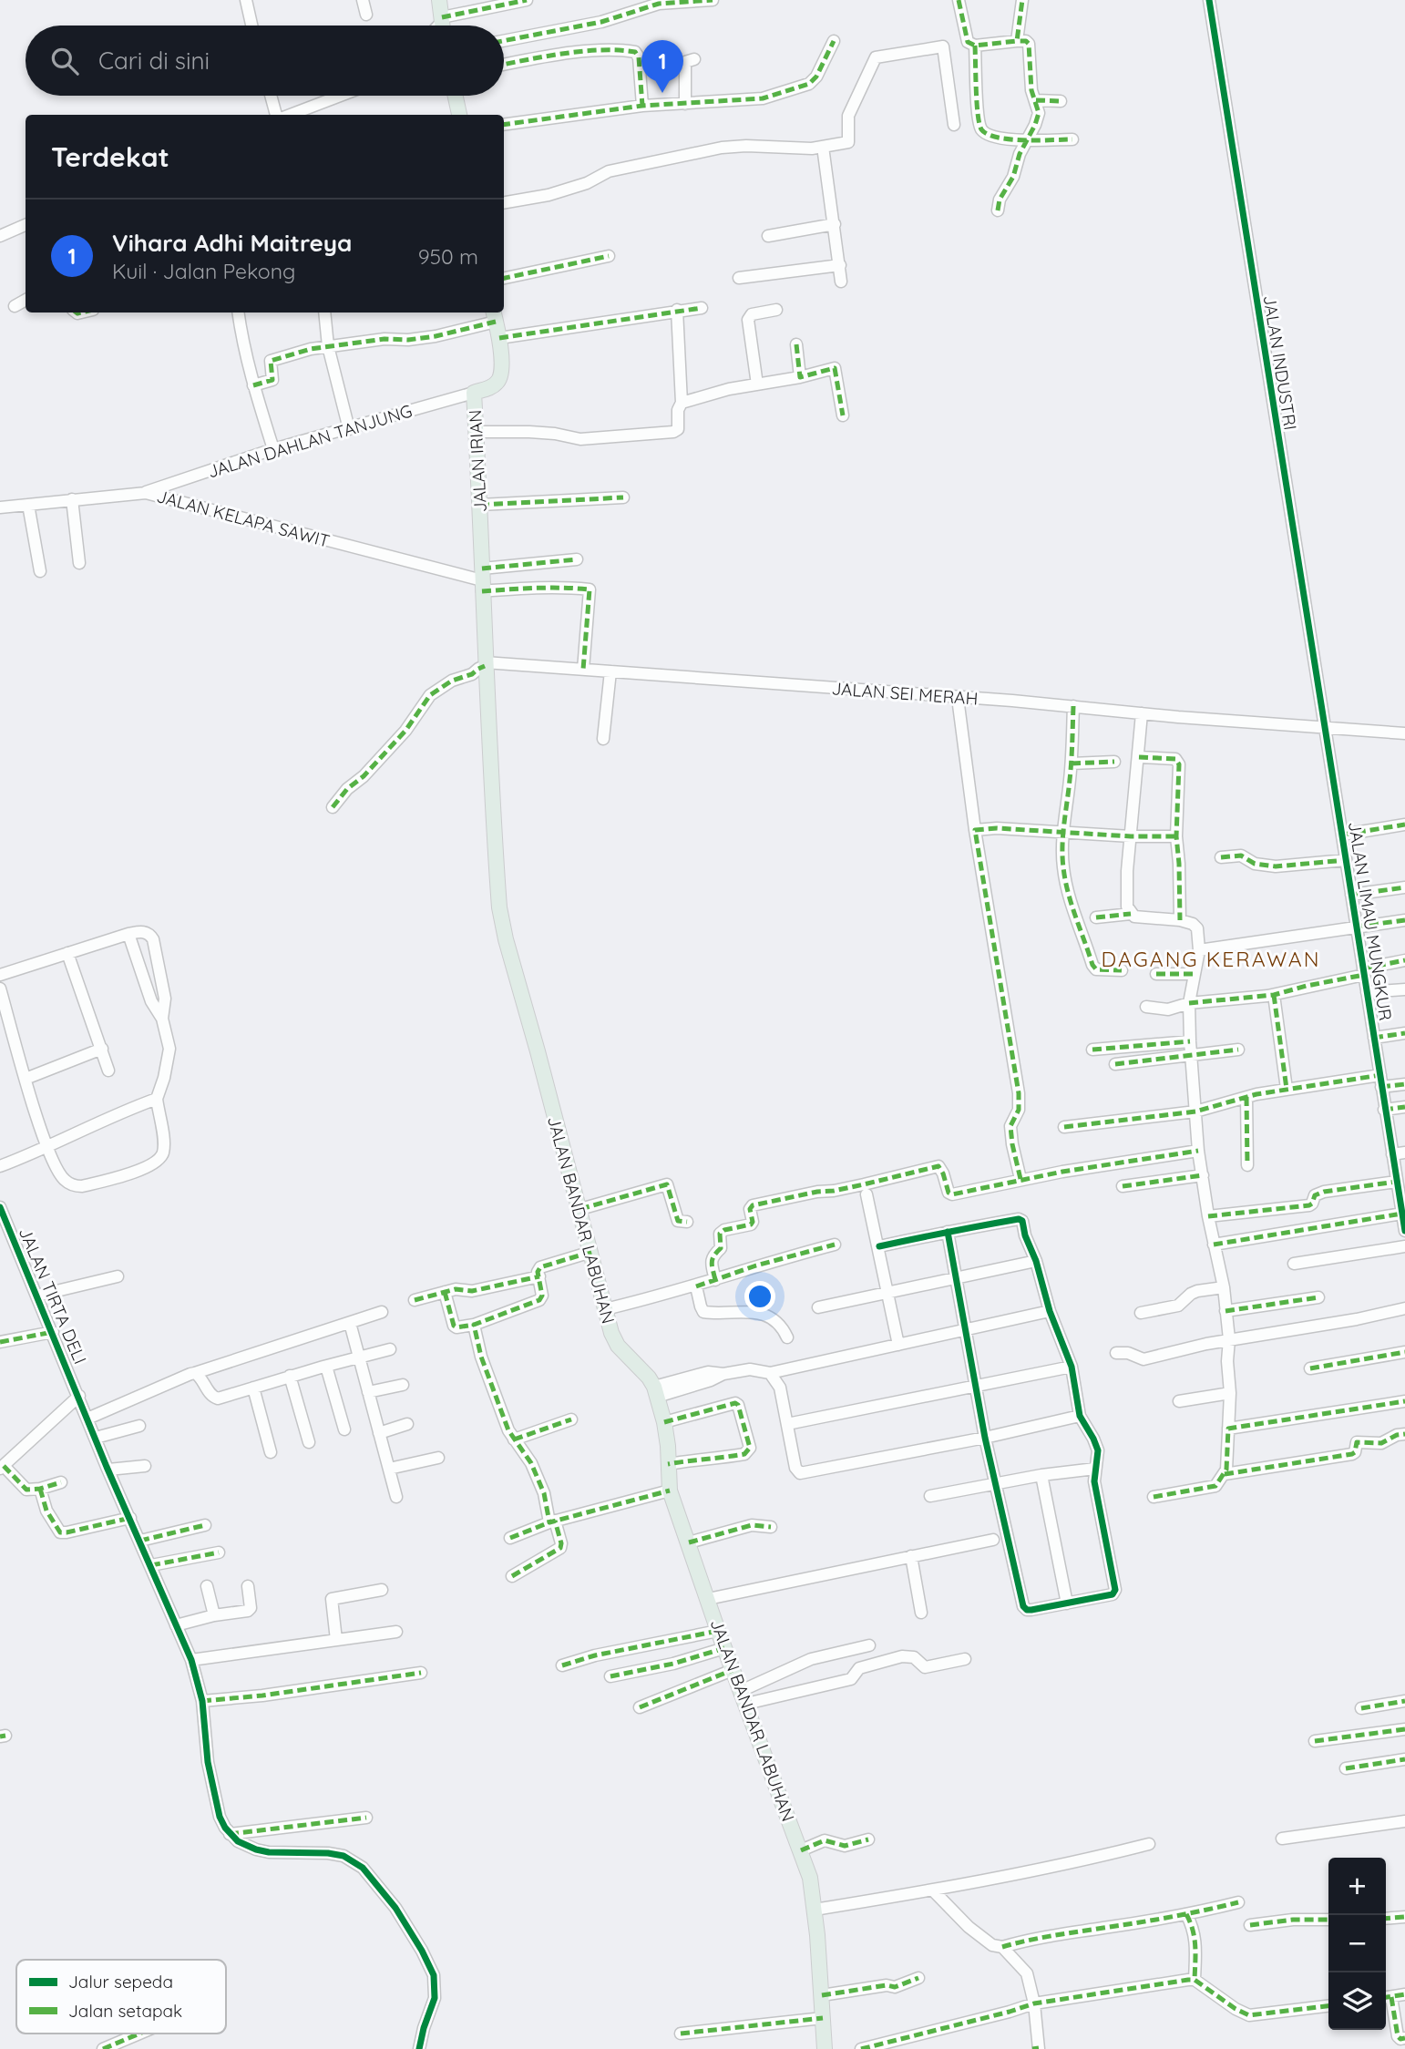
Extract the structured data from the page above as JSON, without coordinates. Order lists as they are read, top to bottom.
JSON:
{
  "streets": {
    "main road": ["JALAN IRIAN", "JALAN BANDAR LABUHAN"],
    "street": [
      "JALAN INDUSTRI",
      "JALAN DAHLAN TANJUNG",
      "JALAN KELAPA SAWIT",
      "JALAN SEI MERAH",
      "JALAN LIMAU MUNGKUR",
      "JALAN TIRTA DELI"
    ]
  },
  "crossings": [
    ["JALAN INDUSTRI", "JALAN SEI MERAH"],
    ["JALAN INDUSTRI", "JALAN LIMAU MUNGKUR"],
    ["JALAN DAHLAN TANJUNG", "JALAN IRIAN"],
    ["JALAN DAHLAN TANJUNG", "JALAN KELAPA SAWIT"],
    ["JALAN IRIAN", "JALAN KELAPA SAWIT"],
    ["JALAN IRIAN", "JALAN SEI MERAH"],
    ["JALAN IRIAN", "JALAN BANDAR LABUHAN"],
    ["JALAN SEI MERAH", "JALAN LIMAU MUNGKUR"],
    ["JALAN SEI MERAH", "JALAN BANDAR LABUHAN"]
  ],
  "districts": ["DAGANG KERAWAN"],
  "legend": ["Jalur sepeda", "Jalan setapak"],
  "page": {
    "search": "Cari di sini",
    "pins": "1",
    "heading": "Terdekat",
    "list": [
      {
        "mark": "1",
        "name": "Vihara Adhi Maitreya",
        "note": "Kuil · Jalan Pekong",
        "value": "950 m"
      }
    ],
    "map_buttons": ["+", "−"]
  }
}
